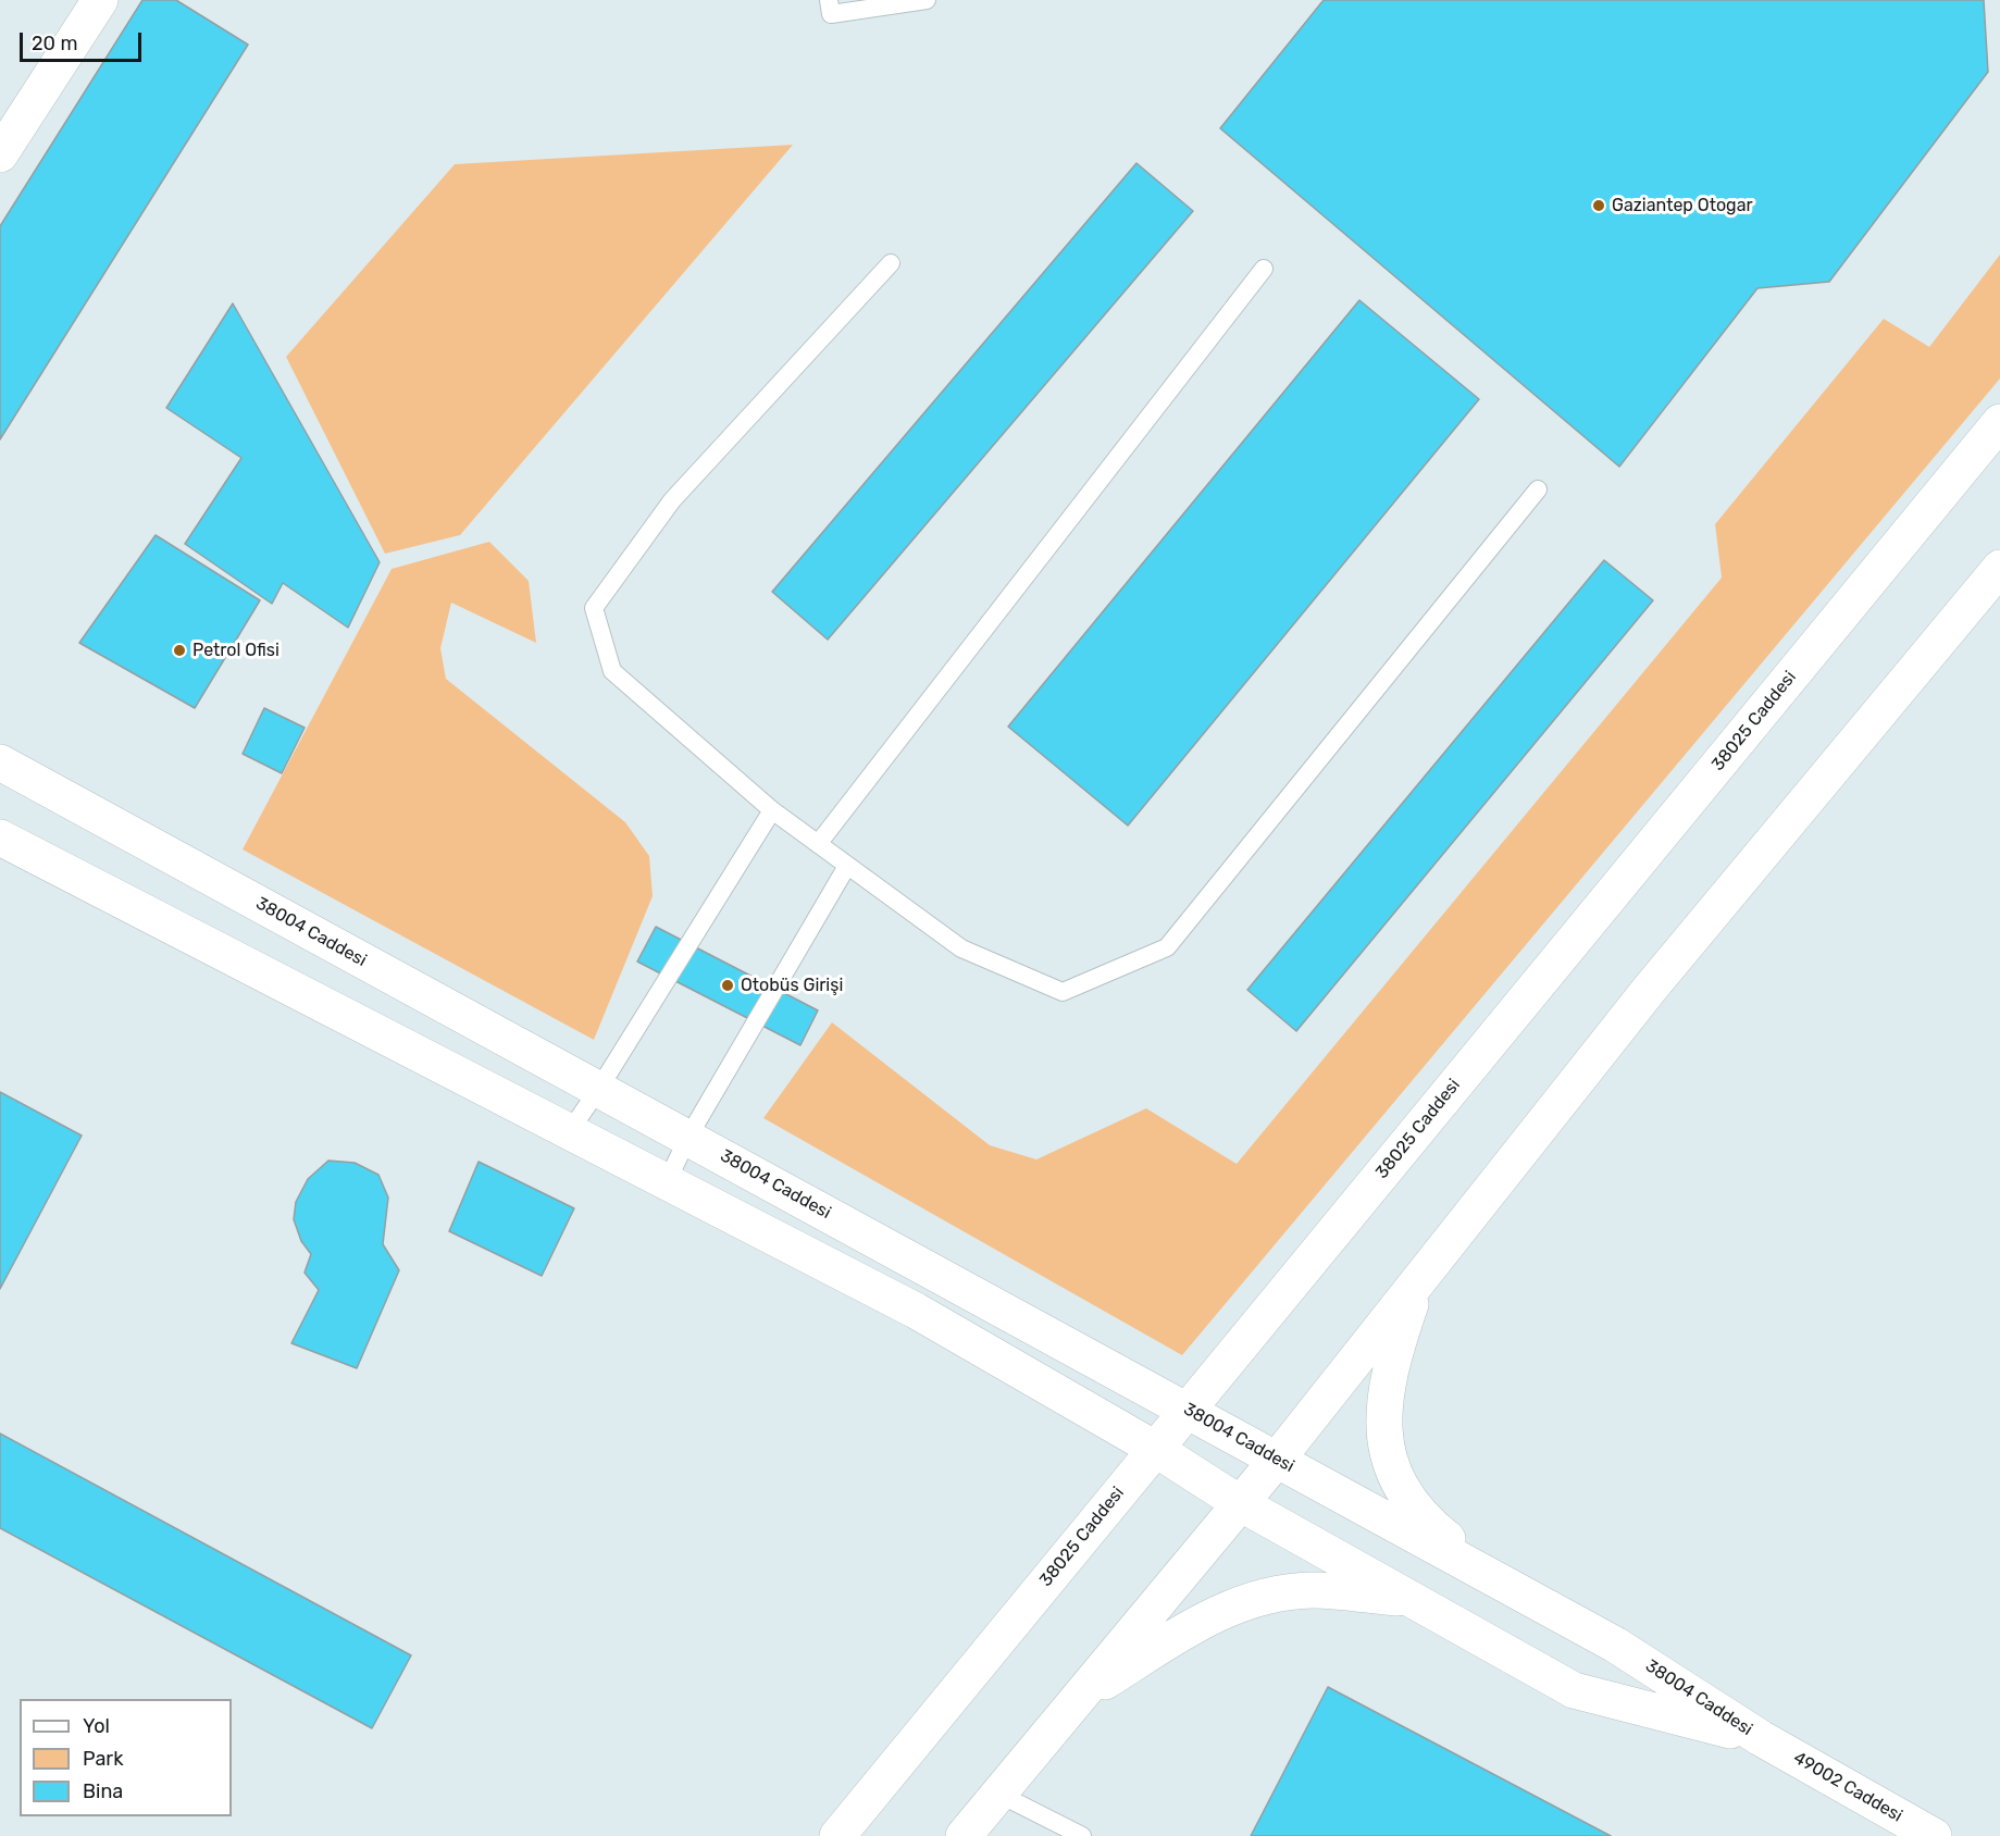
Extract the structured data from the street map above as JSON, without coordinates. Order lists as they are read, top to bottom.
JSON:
{
  "streets": {
    "street": ["38025 Caddesi", "38004 Caddesi", "49002 Caddesi"]
  },
  "crossings": [
    ["38025 Caddesi", "38004 Caddesi"],
    ["38004 Caddesi", "49002 Caddesi"]
  ],
  "places": ["Gaziantep Otogar", "Petrol Ofisi", "Otobüs Girişi"],
  "legend": ["Yol", "Park", "Bina"],
  "scale_bar": "20 m"
}
